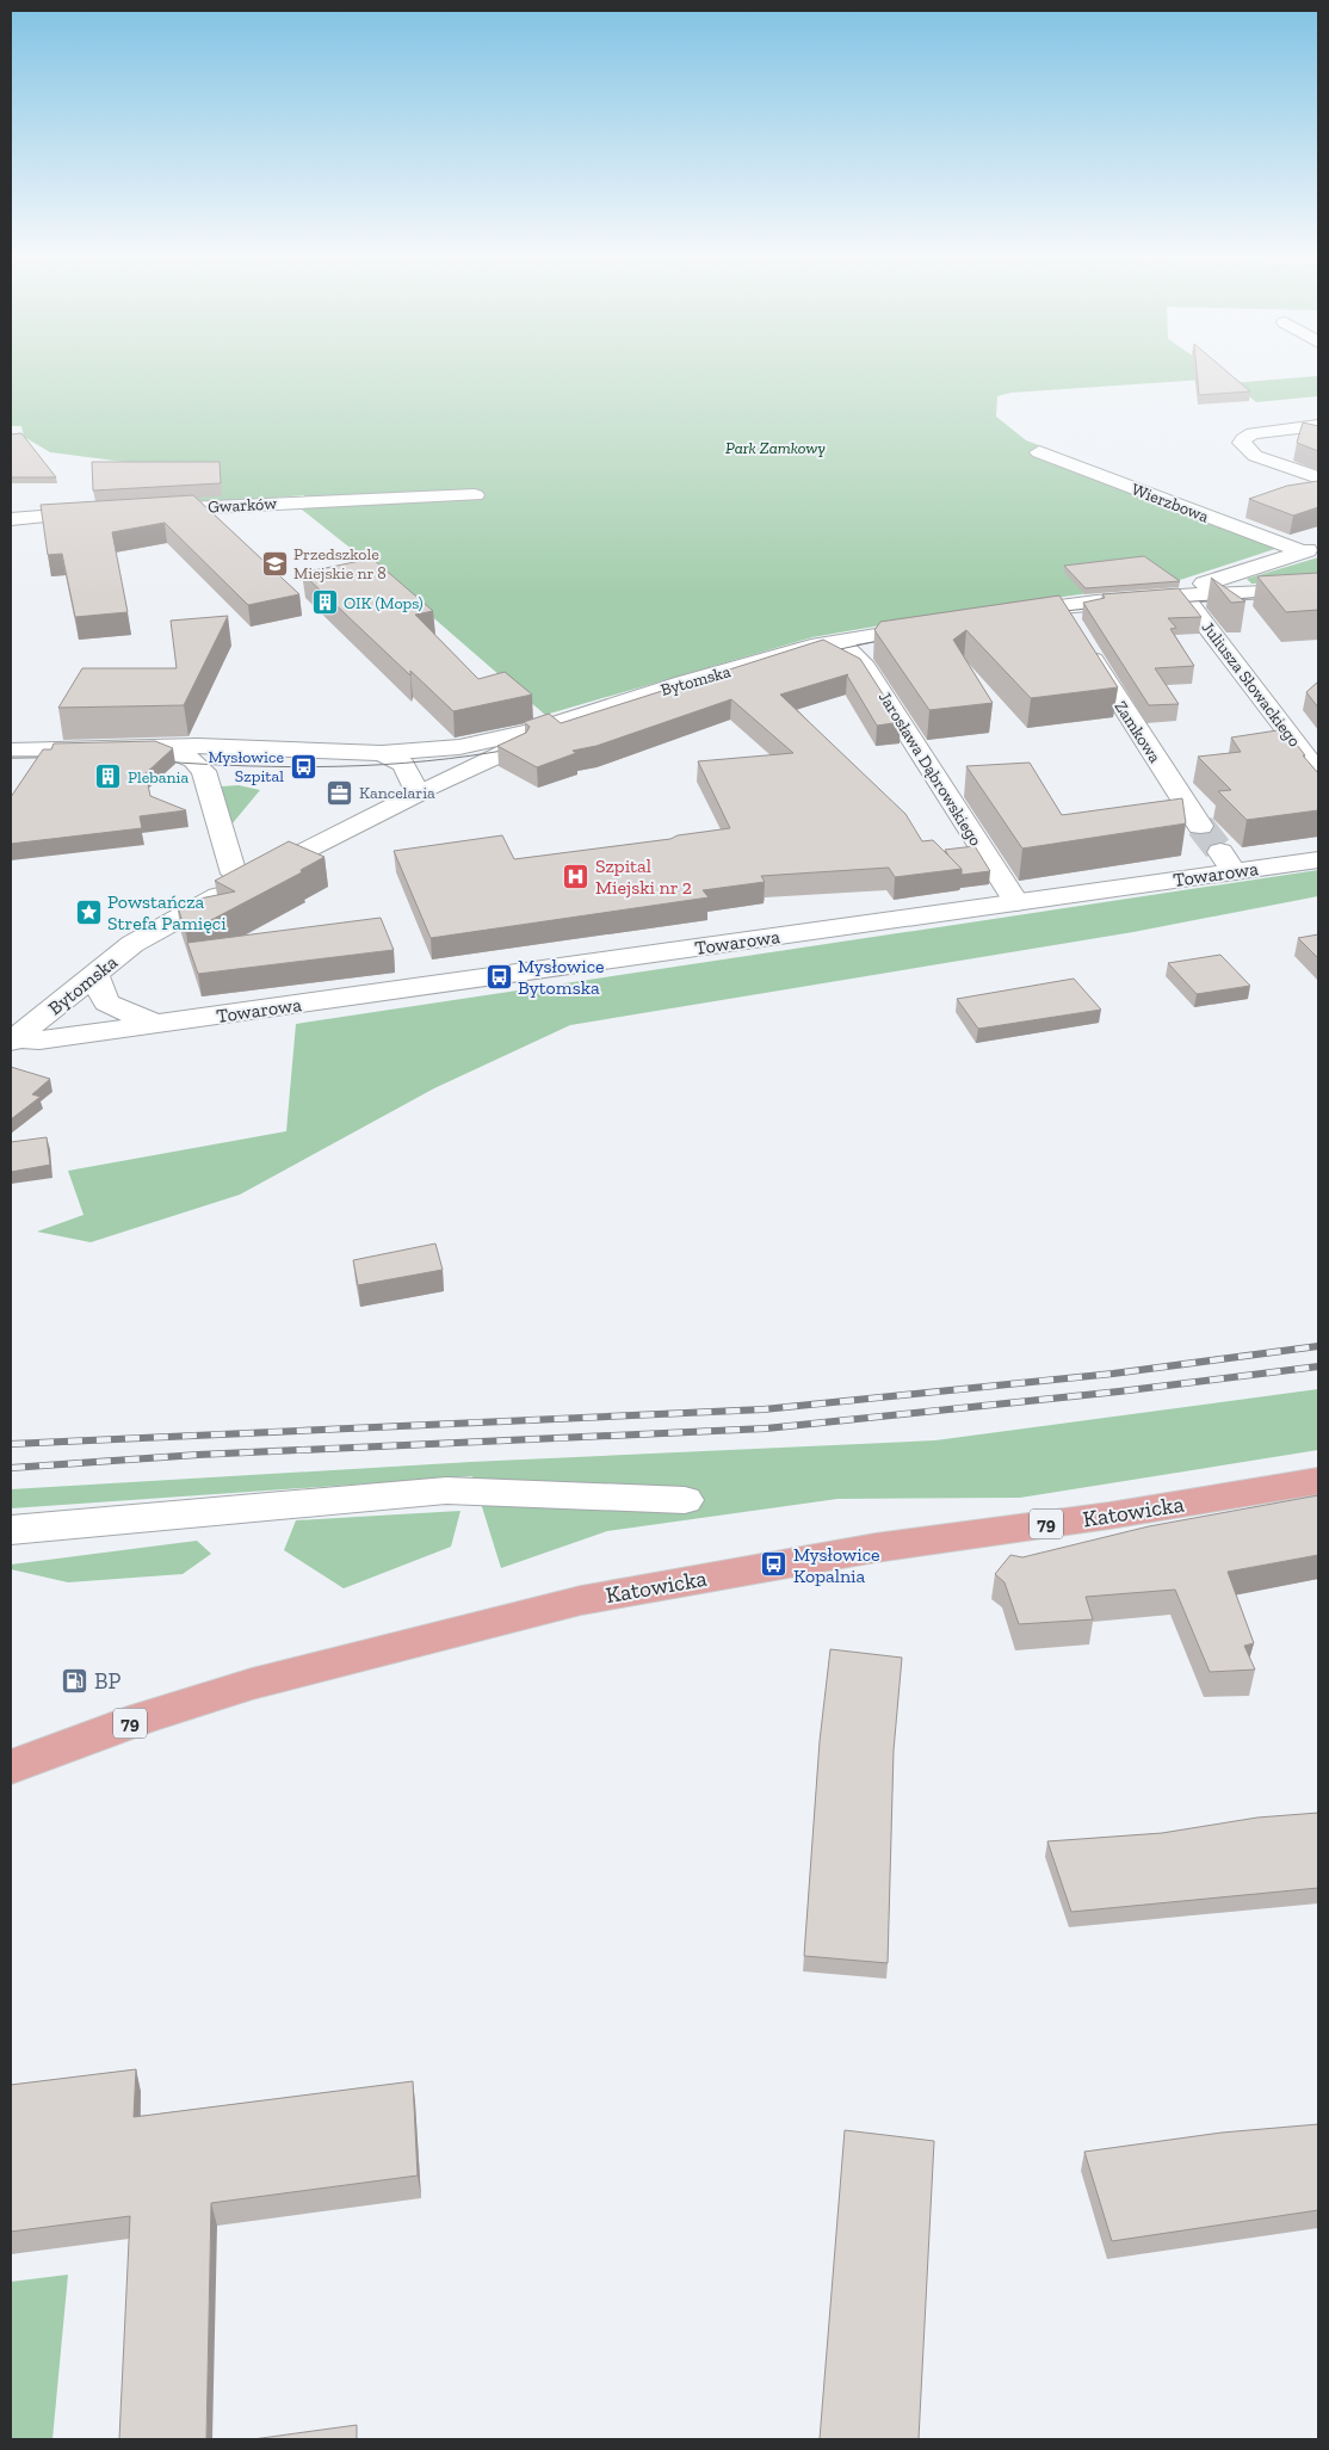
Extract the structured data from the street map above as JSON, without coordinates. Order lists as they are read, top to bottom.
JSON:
{
  "streets": {
    "main road": ["Katowicka", "79"],
    "street": [
      "Wierzbowa",
      "Gwarków",
      "Bytomska",
      "Juliusza Słowackiego",
      "Zamkowa",
      "Jarosława Dąbrowskiego",
      "Towarowa"
    ]
  },
  "crossings": [
    ["Bytomska", "Jarosława Dąbrowskiego"],
    ["Bytomska", "Towarowa"],
    ["Jarosława Dąbrowskiego", "Towarowa"]
  ],
  "parks": ["Park Zamkowy"],
  "places": {
    "school or university": ["Przedszkole Miejskie nr 8"],
    "building": ["OIK (Mops)", "Plebania"],
    "bus stop": ["Mysłowice Szpital", "Mysłowice Bytomska", "Mysłowice Kopalnia"],
    "office": ["Kancelaria"],
    "hospital": ["Szpital Miejski nr 2"],
    "place": ["Powstańcza Strefa Pamięci"],
    "fuel station": ["BP"]
  }
}
